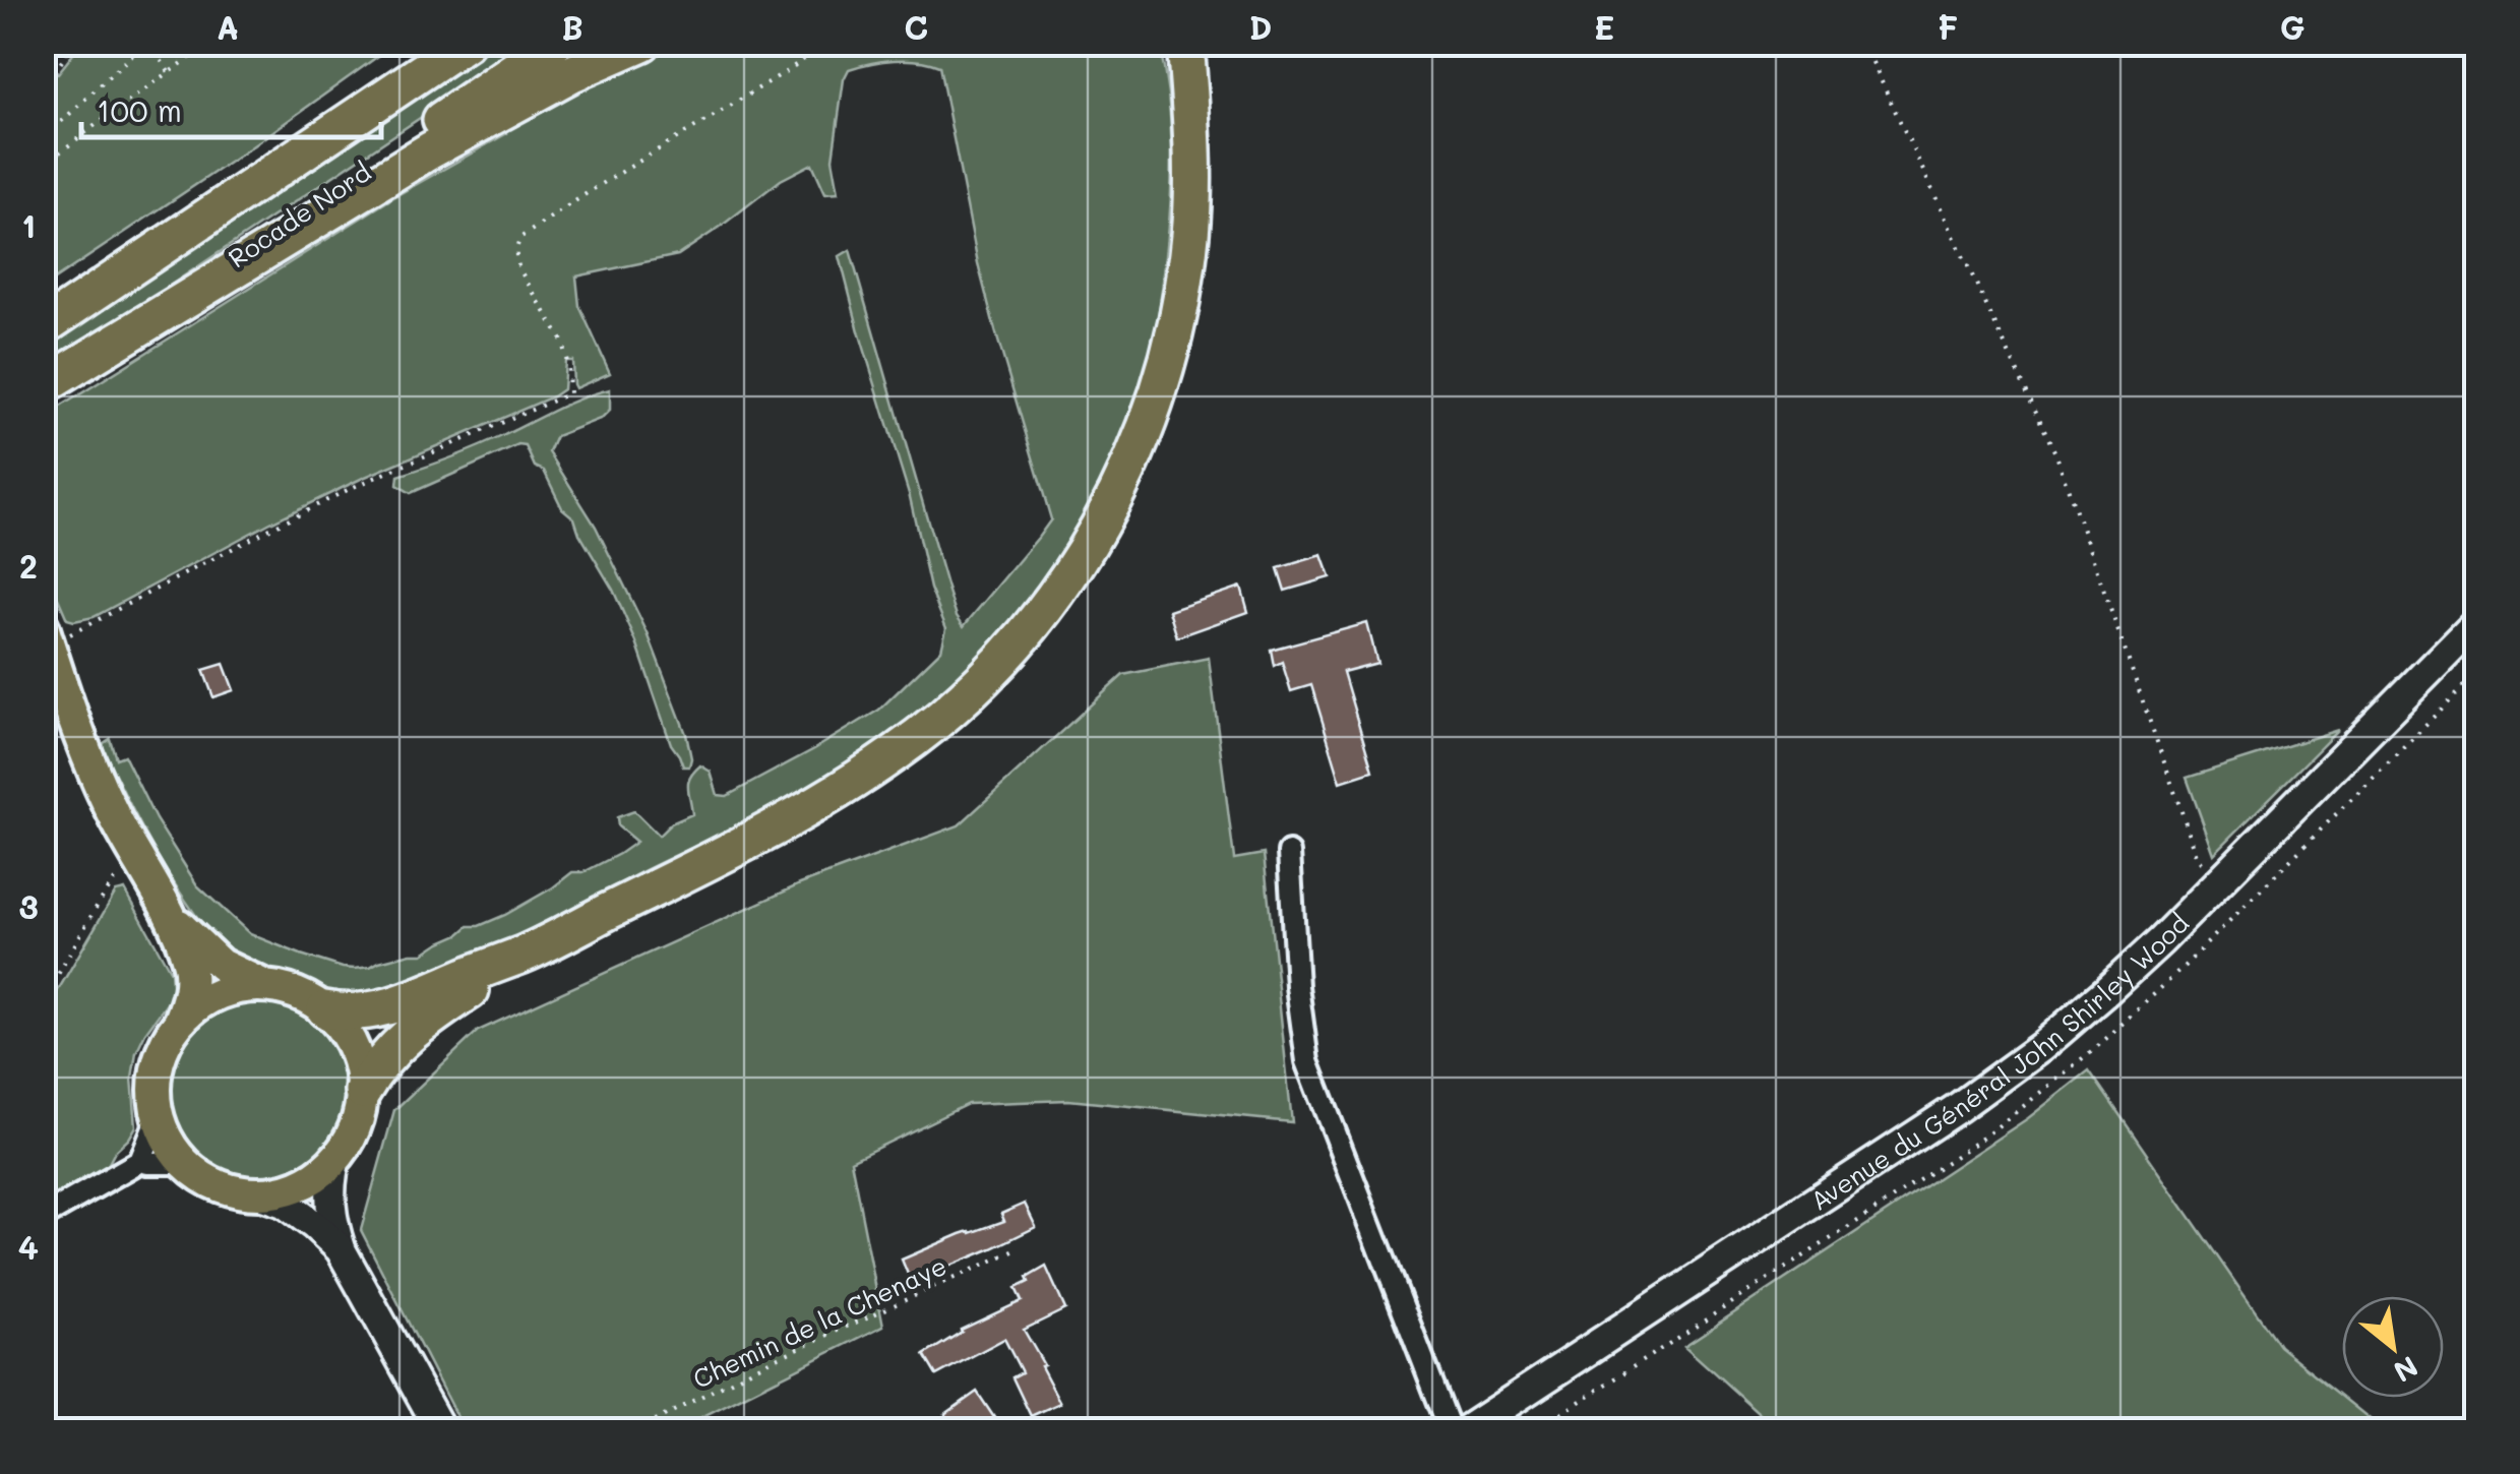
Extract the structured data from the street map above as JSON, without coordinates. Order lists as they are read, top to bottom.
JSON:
{
  "streets": {
    "highway": ["Rocade Nord"],
    "street": ["Avenue du Général John Shirley Wood"],
    "path": ["Chemin de la Chenaye"]
  },
  "scale_bar": "100 m",
  "north": "bottom right",
  "grid": {
    "columns": [
      "A",
      "B",
      "C",
      "D",
      "E",
      "F",
      "G"
    ],
    "rows": [
      "1",
      "2",
      "3",
      "4"
    ]
  }
}
